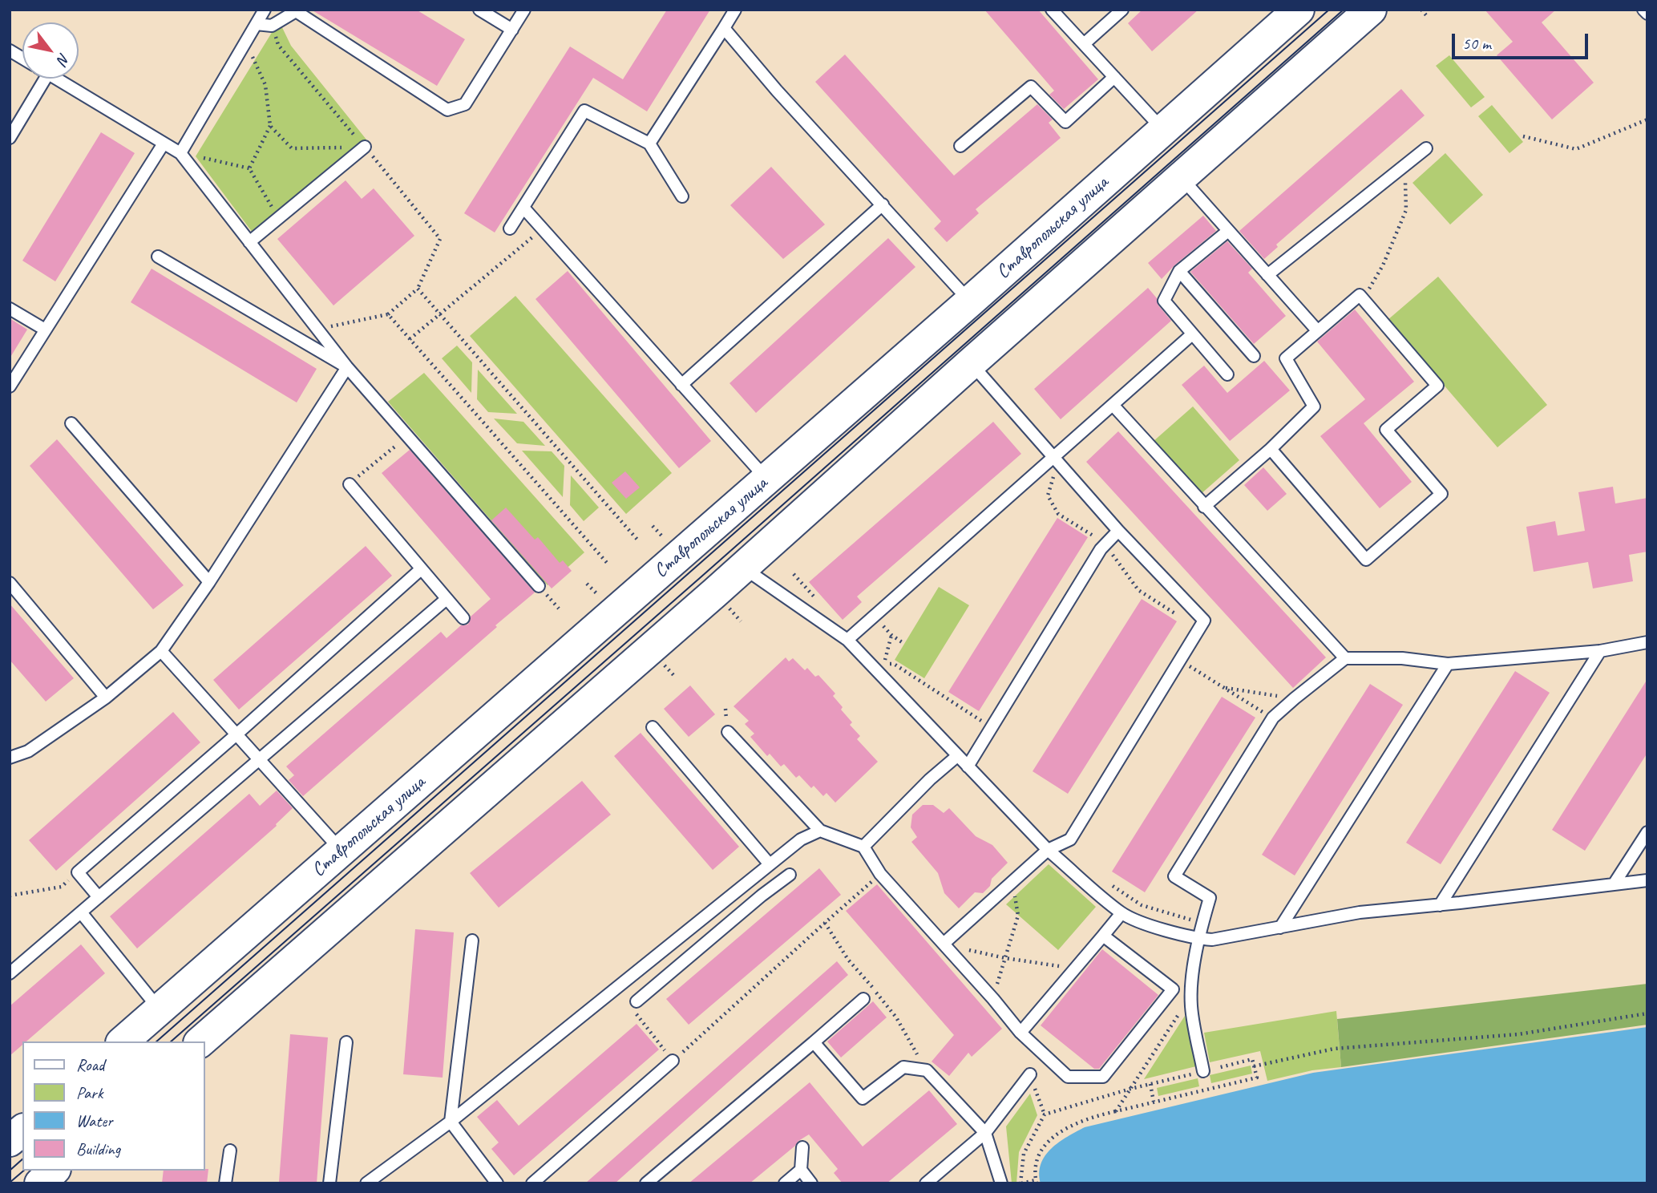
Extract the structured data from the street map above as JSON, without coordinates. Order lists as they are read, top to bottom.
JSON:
{
  "streets": {
    "main road": ["Ставропольская улица"]
  },
  "legend": [
    "Road",
    "Park",
    "Water",
    "Building"
  ],
  "scale_bar": "50 m",
  "north": "bottom right"
}
